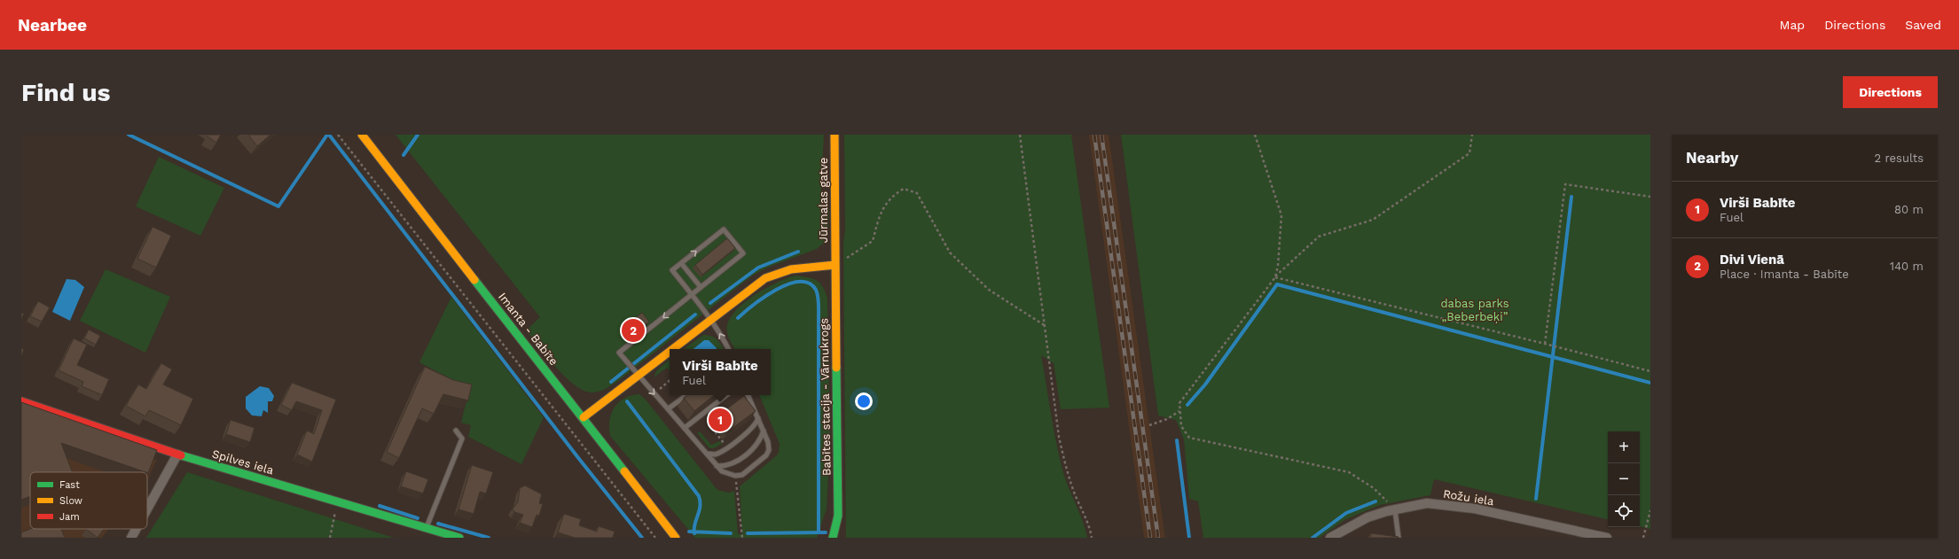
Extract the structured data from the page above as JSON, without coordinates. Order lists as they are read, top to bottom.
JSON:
{
  "streets": {
    "main road": [
      "Jūrmalas gatve",
      "Imanta - Babīte",
      "Babītes stacija - Vārnukrogs",
      "Spilves iela"
    ],
    "street": ["Rožu iela"]
  },
  "crossings": [
    ["Jūrmalas gatve", "Babītes stacija - Vārnukrogs"]
  ],
  "parks": ["dabas parks „Beberbeķi”"],
  "legend": ["Fast", "Slow", "Jam"],
  "page": {
    "header": "Nearbee",
    "nav": ["Map", "Directions", "Saved"],
    "buttons": "Directions",
    "title": "Find us",
    "heading": ["Nearby", "2 results"],
    "list": [
      {
        "mark": "1",
        "name": "Virši Babīte",
        "note": "Fuel",
        "value": "80 m"
      },
      {
        "mark": "2",
        "name": "Divi Vienā",
        "note": "Place · Imanta - Babīte",
        "value": "140 m"
      }
    ],
    "pins": ["2", "1"],
    "popup": ["Virši Babīte", "Fuel"],
    "map_buttons": ["+", "−"]
  }
}
